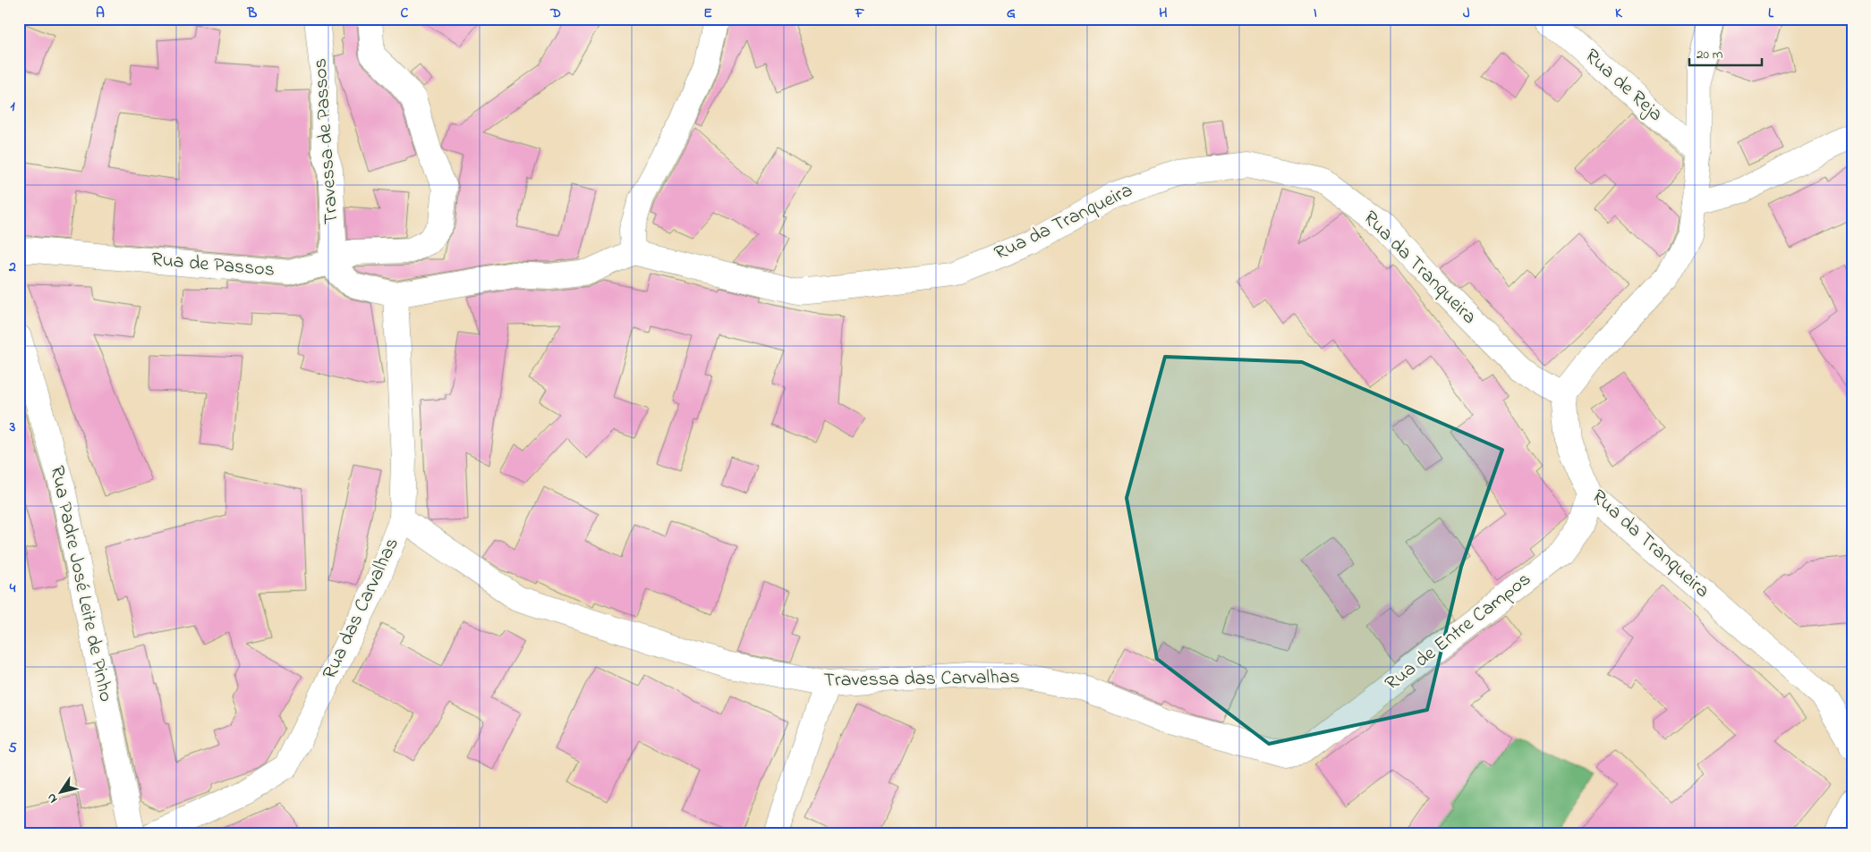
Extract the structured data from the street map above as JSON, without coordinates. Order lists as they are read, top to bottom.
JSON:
{
  "streets": {
    "street": [
      "Rua de Reja",
      "Travessa de Passos",
      "Rua da Tranqueira",
      "Rua de Passos",
      "Rua Padre José Leite de Pinho",
      "Rua das Carvalhas",
      "Rua de Entre Campos",
      "Travessa das Carvalhas"
    ]
  },
  "crossings": [
    ["Travessa de Passos", "Rua de Passos"],
    ["Rua da Tranqueira", "Rua de Entre Campos"],
    ["Rua das Carvalhas", "Travessa das Carvalhas"],
    ["Rua de Entre Campos", "Travessa das Carvalhas"]
  ],
  "scale_bar": "20 m",
  "north": "bottom left",
  "grid": {
    "columns": [
      "A",
      "B",
      "C",
      "D",
      "E",
      "F",
      "G",
      "H",
      "I",
      "J",
      "K",
      "L"
    ],
    "rows": [
      "1",
      "2",
      "3",
      "4",
      "5"
    ]
  }
}
